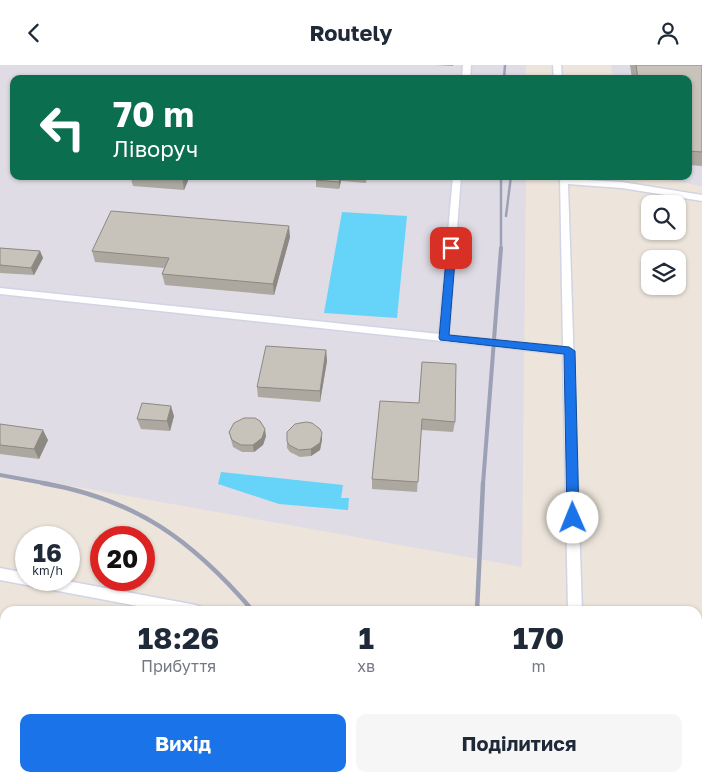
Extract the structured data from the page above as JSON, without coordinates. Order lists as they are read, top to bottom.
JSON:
{
  "page": {
    "header": "Routely",
    "turn": ["70 m", "Ліворуч"],
    "speed": "16 km/h",
    "limit": "20",
    "eta": [
      "18:26",
      "Прибуття",
      "1",
      "хв",
      "170",
      "m"
    ],
    "buttons": ["Вихід", "Поділитися"]
  }
}
